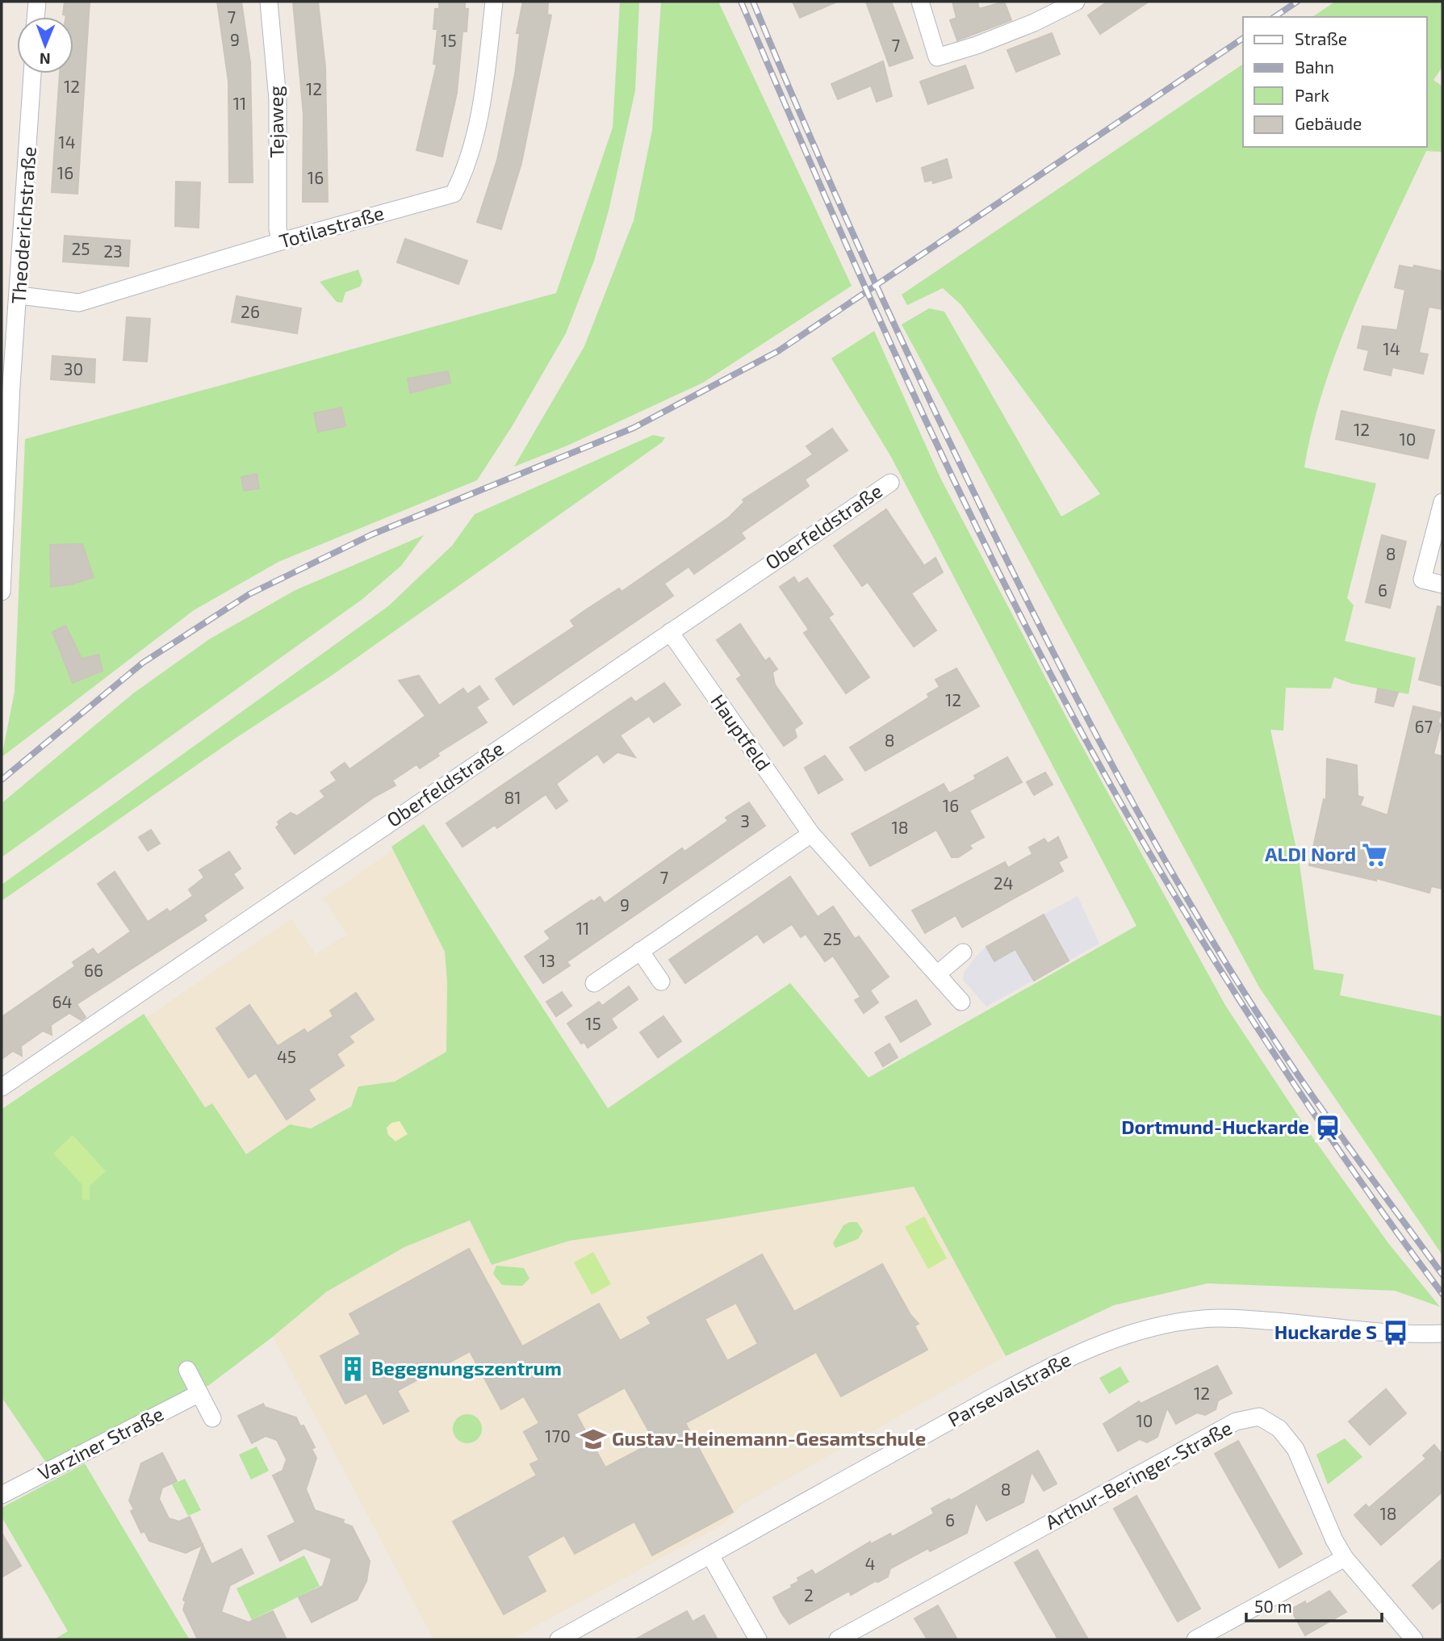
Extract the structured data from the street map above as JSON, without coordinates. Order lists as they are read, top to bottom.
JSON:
{
  "streets": {
    "street": [
      "Tejaweg",
      "Theoderichstraße",
      "Totilastraße",
      "Oberfeldstraße",
      "Hauptfeld",
      "Parsevalstraße",
      "Varziner Straße",
      "Arthur-Beringer-Straße"
    ]
  },
  "crossings": [
    ["Tejaweg", "Totilastraße"],
    ["Theoderichstraße", "Totilastraße"],
    ["Oberfeldstraße", "Hauptfeld"]
  ],
  "places": {
    "supermarket": ["ALDI Nord"],
    "station": ["Dortmund-Huckarde"],
    "bus stop": ["Huckarde S"],
    "building": ["Begegnungszentrum"],
    "school or university": ["Gustav-Heinemann-Gesamtschule"]
  },
  "house_numbers": [
    "7",
    "9",
    "15",
    "7",
    "12",
    "12",
    "11",
    "14",
    "16",
    "16",
    "25",
    "23",
    "26",
    "14",
    "30",
    "12",
    "10",
    "8",
    "6",
    "12",
    "67",
    "8",
    "81",
    "16",
    "3",
    "18",
    "7",
    "24",
    "9",
    "11",
    "25",
    "13",
    "66",
    "64",
    "15",
    "45",
    "12",
    "10",
    "170",
    "8",
    "18",
    "6",
    "4",
    "2"
  ],
  "legend": [
    "Straße",
    "Bahn",
    "Park",
    "Gebäude"
  ],
  "scale_bar": "50 m",
  "north": "bottom"
}
